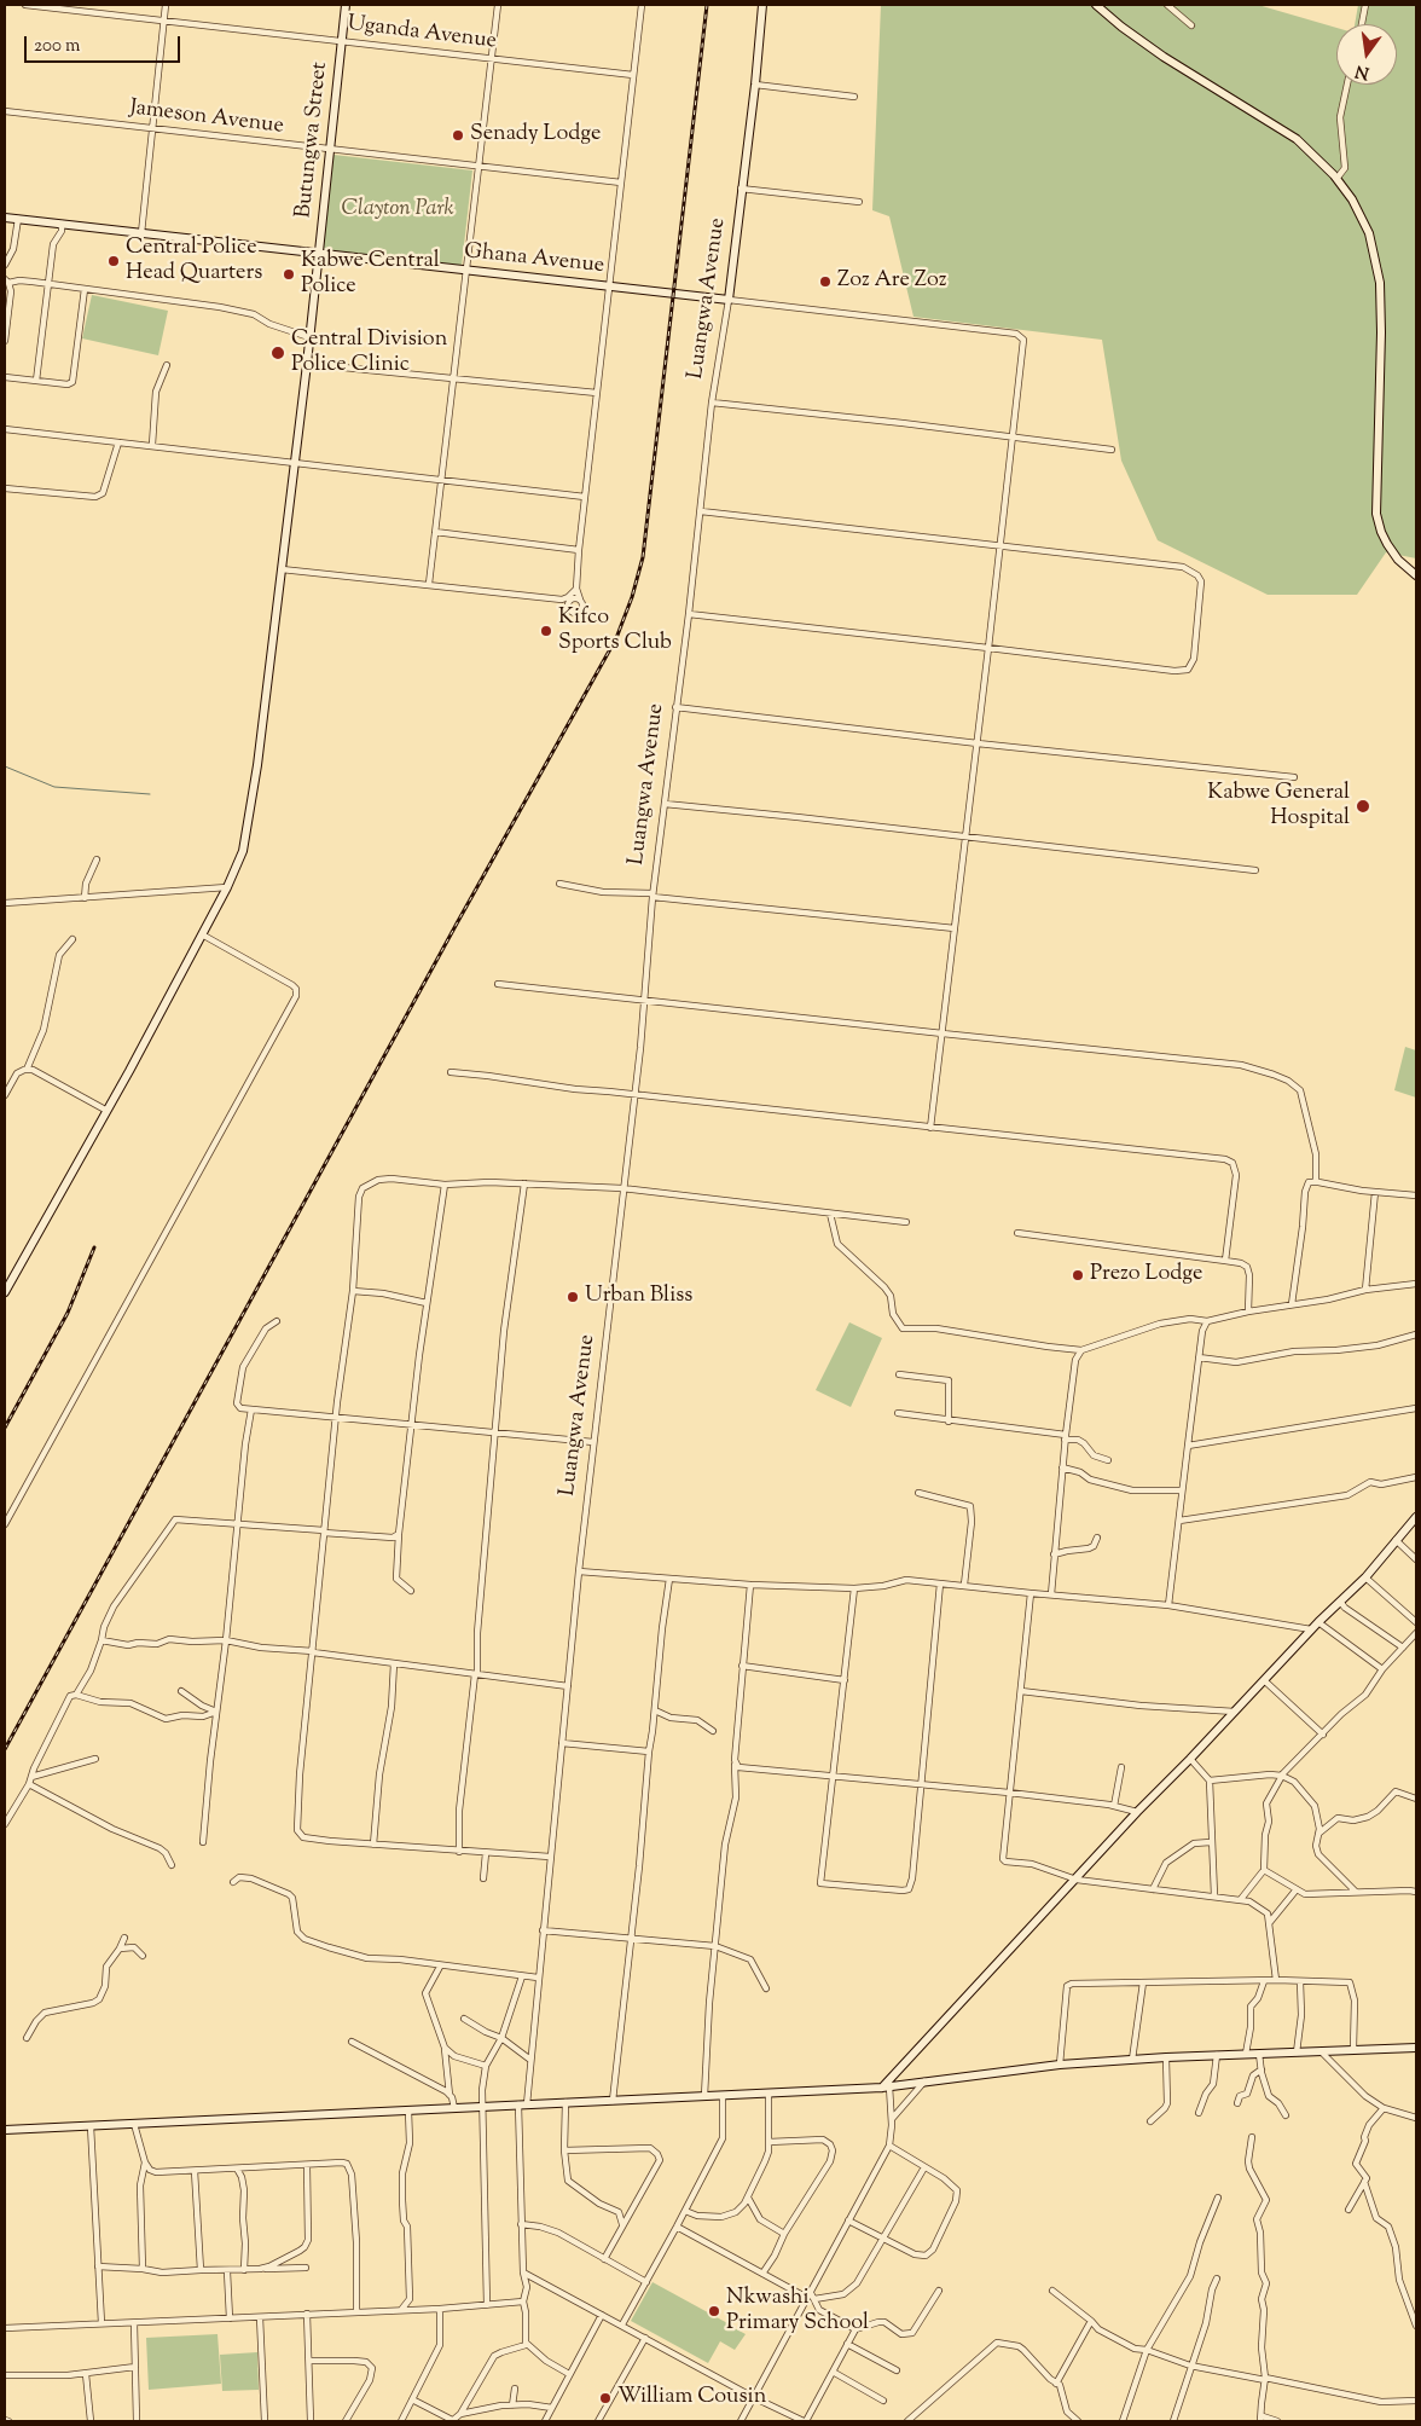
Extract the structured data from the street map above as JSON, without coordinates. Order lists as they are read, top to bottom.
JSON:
{
  "streets": {
    "street": [
      "Uganda Avenue",
      "Jameson Avenue",
      "Butungwa Street",
      "Ghana Avenue",
      "Luangwa Avenue"
    ]
  },
  "crossings": [
    ["Uganda Avenue", "Butungwa Street"],
    ["Jameson Avenue", "Butungwa Street"],
    ["Butungwa Street", "Ghana Avenue"],
    ["Ghana Avenue", "Luangwa Avenue"]
  ],
  "parks": ["Clayton Park"],
  "places": [
    "Senady Lodge",
    "Central Police Head Quarters",
    "Kabwe Central Police",
    "Zoz Are Zoz",
    "Central Division Police Clinic",
    "Kifco Sports Club",
    "Kabwe General Hospital",
    "Prezo Lodge",
    "Urban Bliss",
    "Nkwashi Primary School",
    "William Cousin"
  ],
  "scale_bar": "200 m",
  "north": "bottom"
}
